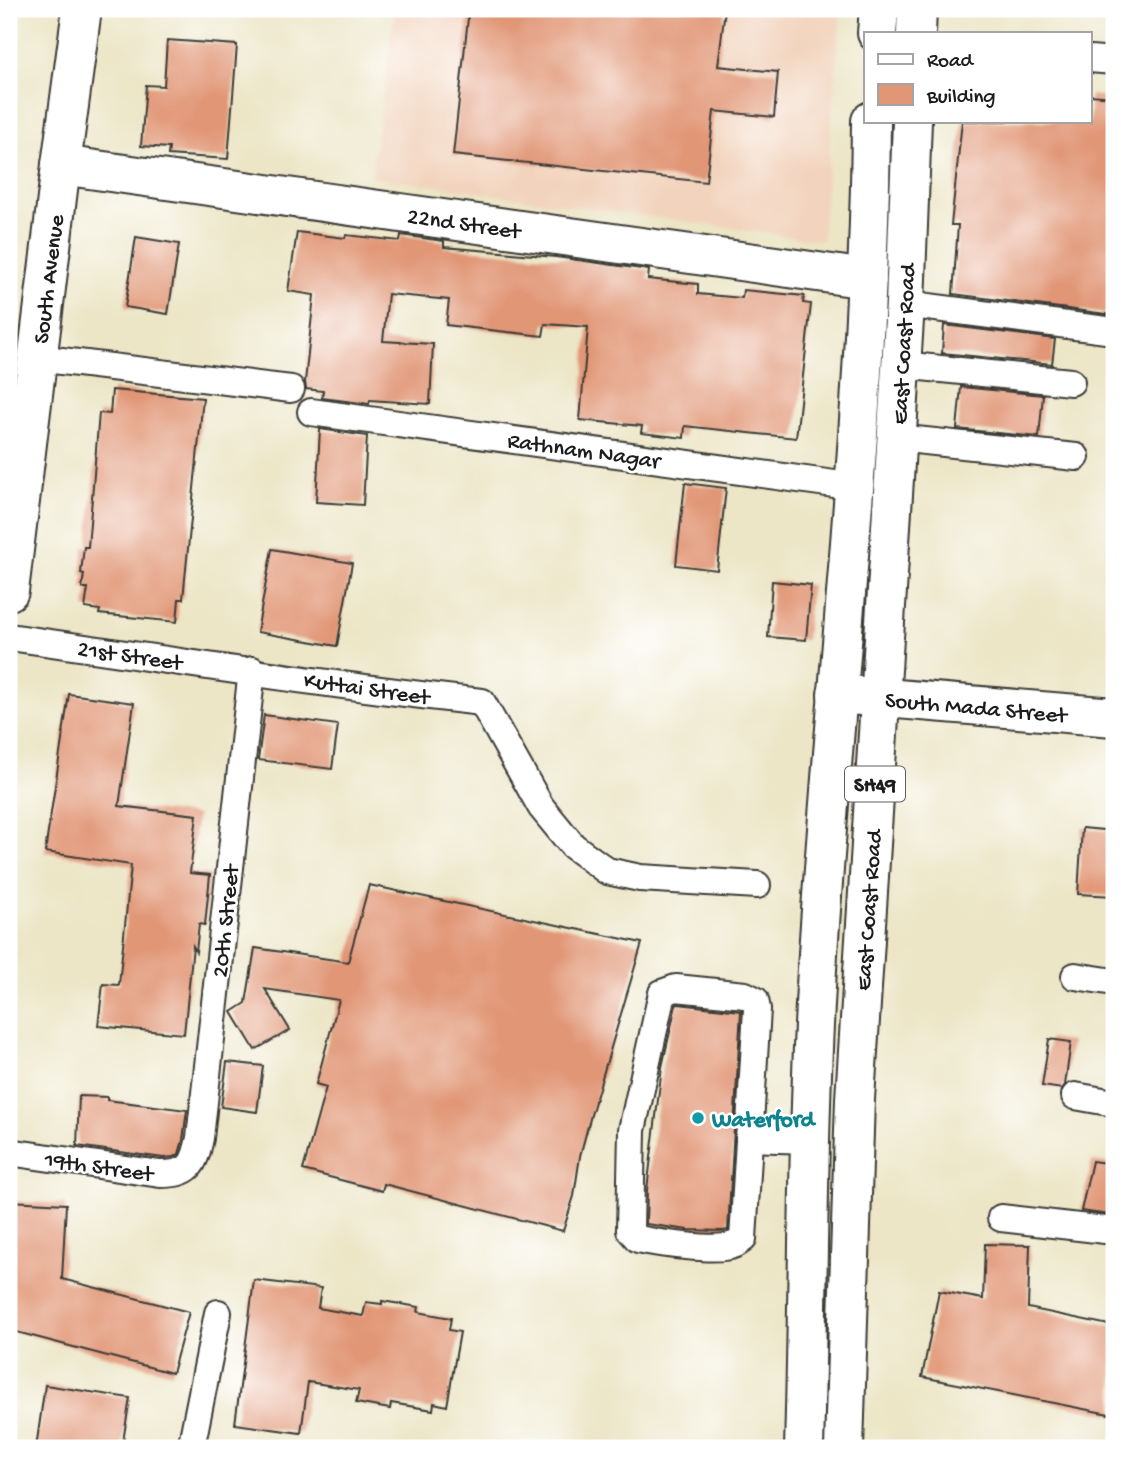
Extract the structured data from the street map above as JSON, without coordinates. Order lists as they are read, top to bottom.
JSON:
{
  "streets": {
    "main road": [
      "22nd Street",
      "South Avenue",
      "East Coast Road",
      "South Mada Street",
      "SH49"
    ],
    "street": [
      "Rathnam Nagar",
      "21st Street",
      "Kuttai Street",
      "20th Street",
      "19th Street"
    ]
  },
  "crossings": [
    ["22nd Street", "South Avenue"],
    ["22nd Street", "East Coast Road"],
    ["22nd Street", "SH49"],
    ["East Coast Road", "Rathnam Nagar"],
    ["East Coast Road", "South Mada Street"],
    ["East Coast Road", "SH49"],
    ["21st Street", "Kuttai Street"],
    ["21st Street", "20th Street"],
    ["Kuttai Street", "20th Street"],
    ["20th Street", "19th Street"]
  ],
  "places": ["Waterford"],
  "legend": ["Road", "Building"]
}
